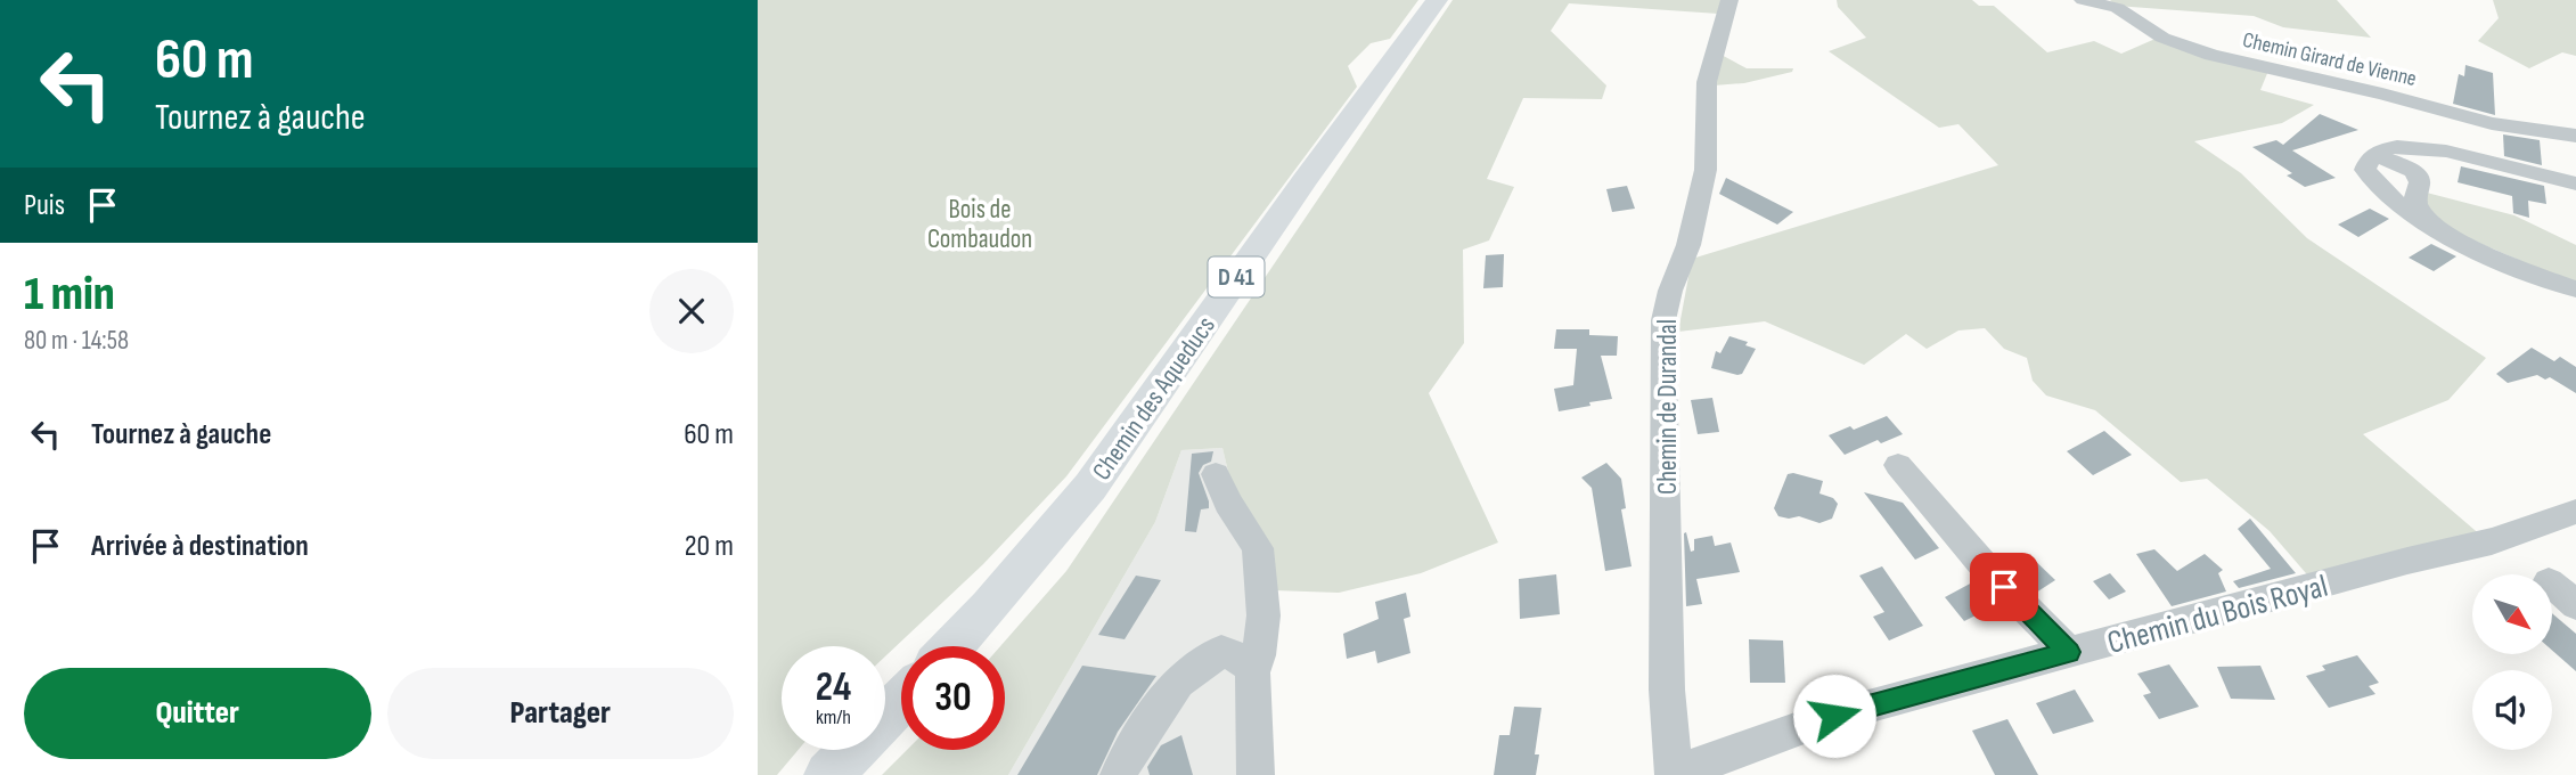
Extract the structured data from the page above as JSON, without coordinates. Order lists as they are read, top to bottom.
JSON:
{
  "streets": {
    "main road": ["D 41", "Chemin des Aqueducs"],
    "street": ["Chemin Girard de Vienne", "Chemin de Durandal", "Chemin du Bois Royal"]
  },
  "crossings": [
    ["Chemin de Durandal", "Chemin du Bois Royal"]
  ],
  "parks": ["Bois de Combaudon"],
  "north": "bottom right",
  "page": {
    "turn": ["60 m", "Tournez à gauche"],
    "then": "Puis",
    "heading": ["1 min", "80 m · 14:58"],
    "list": [
      {
        "name": "Tournez à gauche",
        "value": "60 m"
      },
      {
        "name": "Arrivée à destination",
        "value": "20 m"
      }
    ],
    "speed": "24 km/h",
    "limit": "30",
    "buttons": ["Quitter", "Partager"]
  }
}
